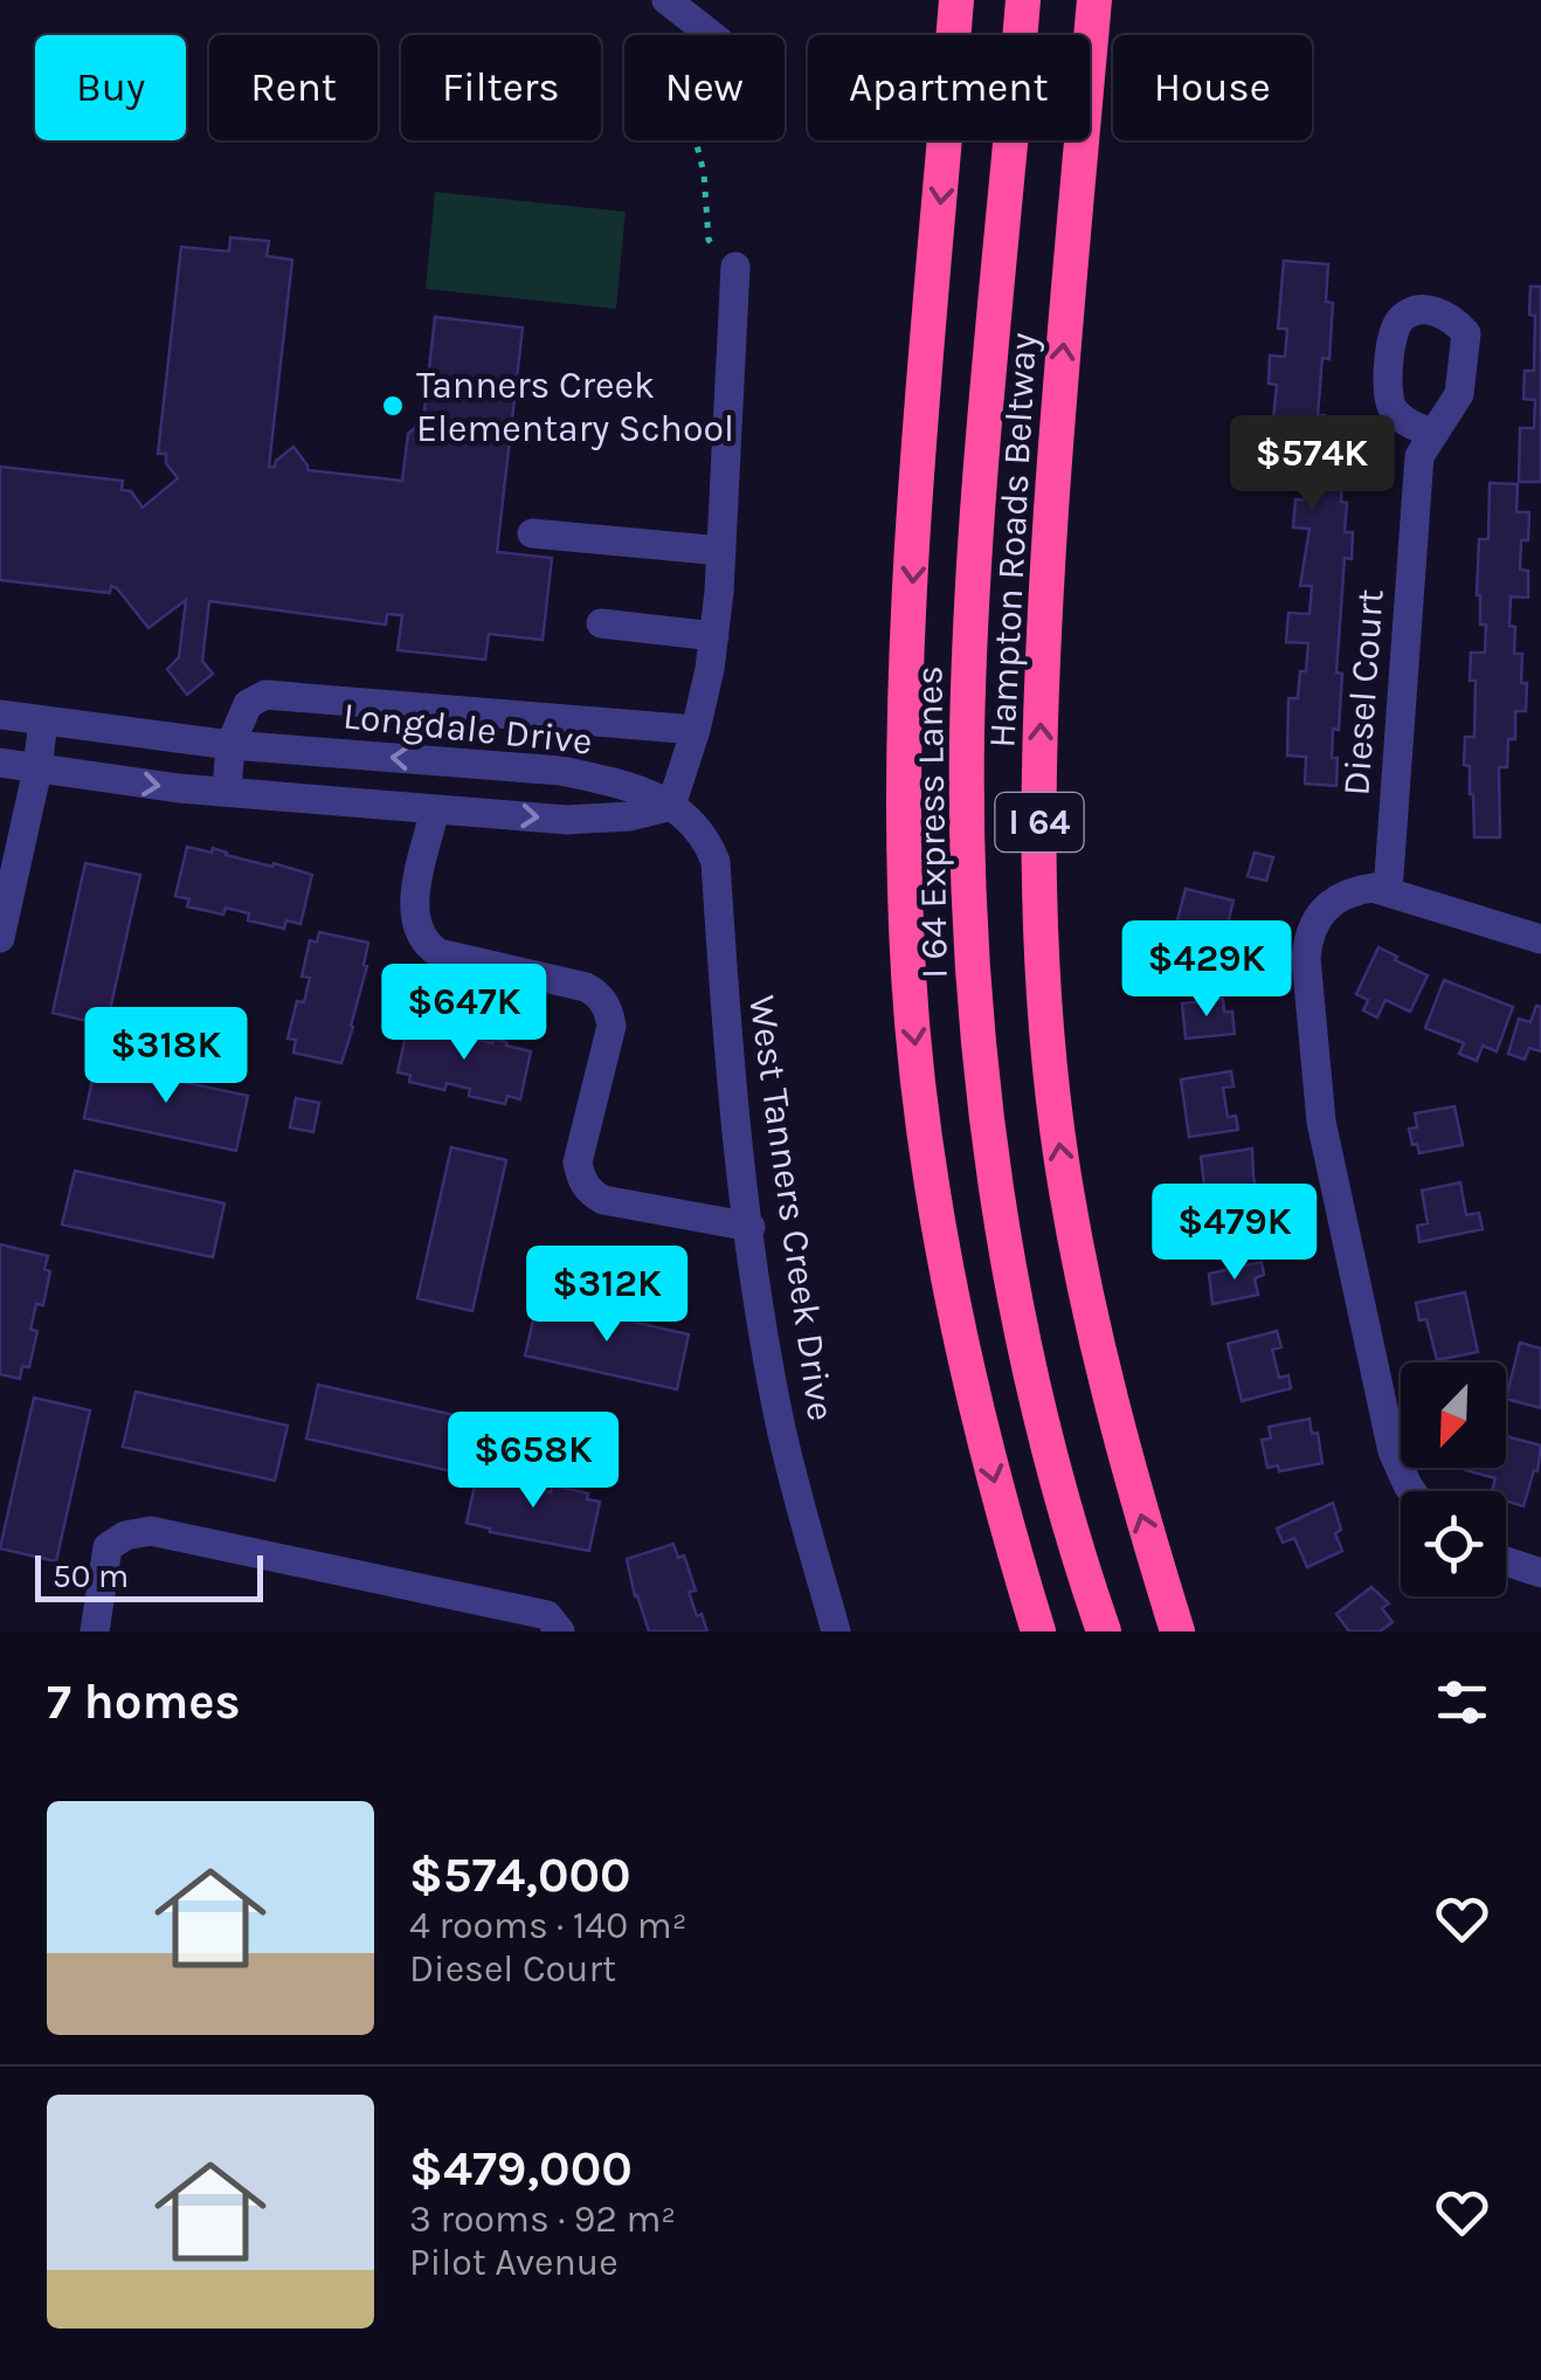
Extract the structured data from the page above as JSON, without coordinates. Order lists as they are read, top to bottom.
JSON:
{
  "streets": {
    "highway": ["Hampton Roads Beltway", "I 64 Express Lanes", "I 64"],
    "street": ["Diesel Court", "Longdale Drive", "West Tanners Creek Drive"]
  },
  "crossings": [
    ["Longdale Drive", "West Tanners Creek Drive"]
  ],
  "places": ["Tanners Creek Elementary School"],
  "scale_bar": "50 m",
  "north": "bottom left",
  "page": {
    "chip": [
      "Buy",
      "Rent",
      "Filters",
      "New",
      "Apartment",
      "House"
    ],
    "price": [
      "$574K",
      "$429K",
      "$647K",
      "$318K",
      "$479K",
      "$312K",
      "$658K"
    ],
    "scale": "50 m",
    "heading": "7 homes",
    "list": [
      {
        "name": "$574,000",
        "note": "4 rooms · 140 m² · Diesel Court"
      },
      {
        "name": "$479,000",
        "note": "3 rooms · 92 m² · Pilot Avenue"
      }
    ]
  }
}
